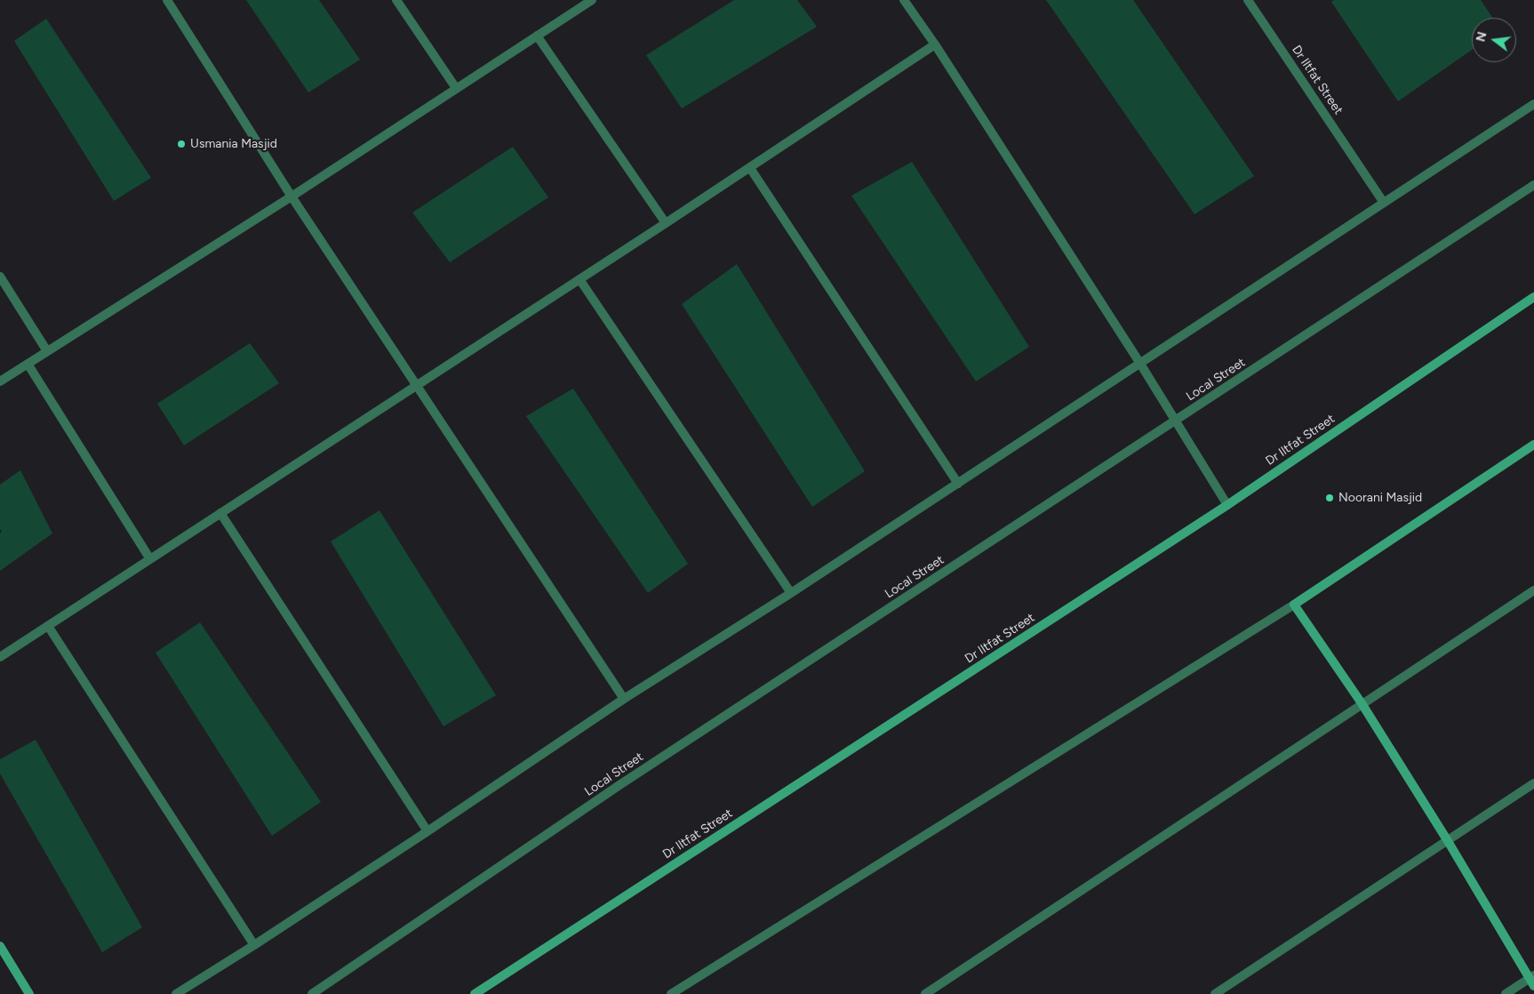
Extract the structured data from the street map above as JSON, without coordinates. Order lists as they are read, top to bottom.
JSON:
{
  "streets": {
    "street": ["Dr Iltfat Street", "Local Street"]
  },
  "places": ["Usmania Masjid", "Noorani Masjid"],
  "north": "left"
}
